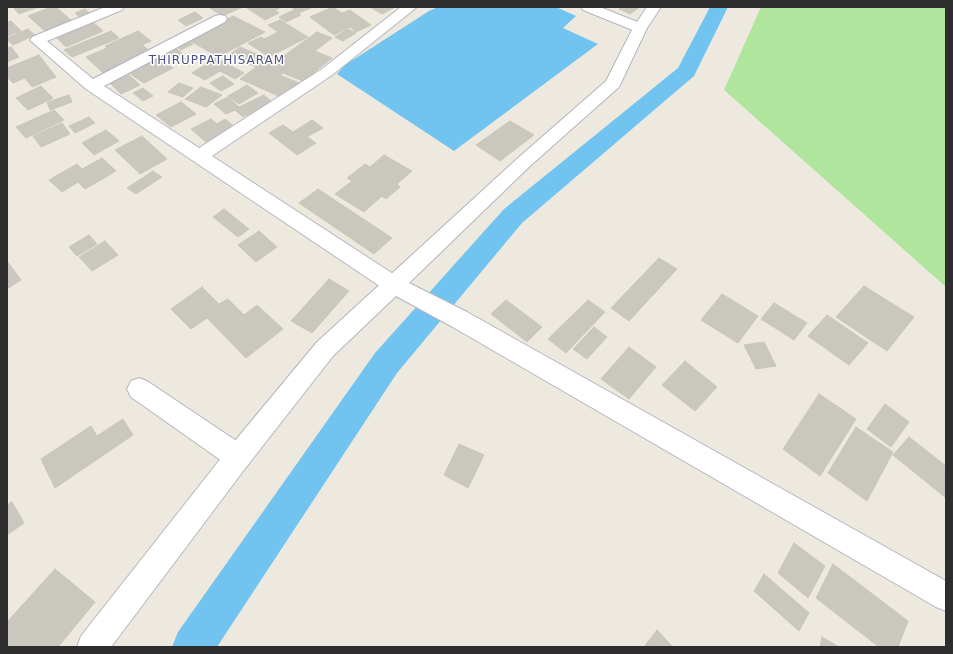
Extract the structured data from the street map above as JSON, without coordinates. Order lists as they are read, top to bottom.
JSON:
{
  "districts": ["THIRUPPATHISARAM"]
}
